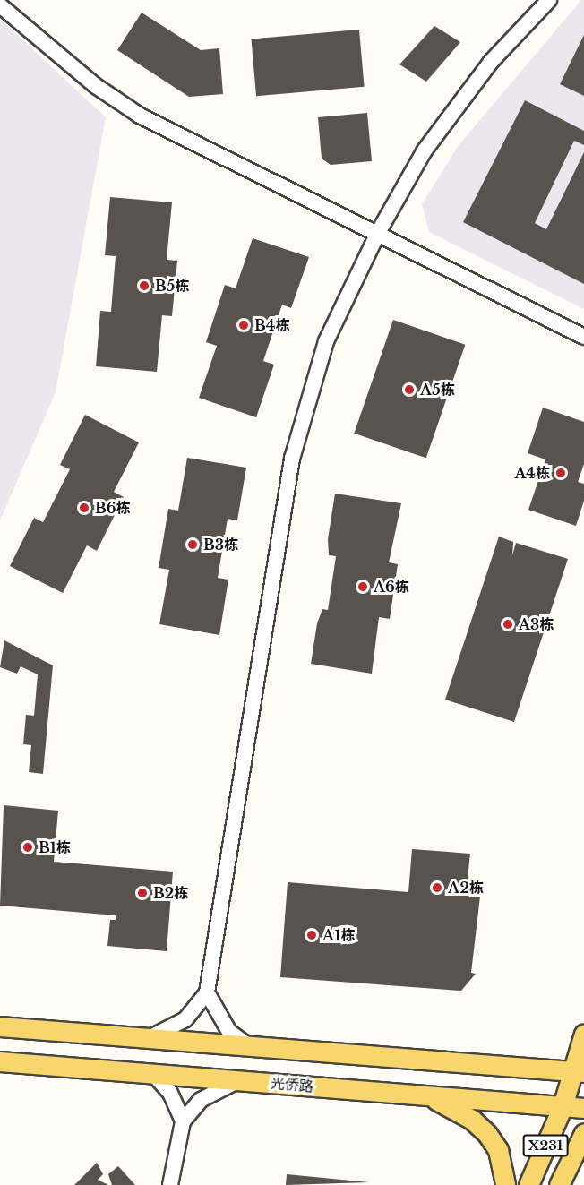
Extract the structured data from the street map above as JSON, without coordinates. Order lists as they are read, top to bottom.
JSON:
{
  "streets": {
    "main road": ["光侨路", "X231"]
  },
  "crossings": [
    ["光侨路", "X231"]
  ],
  "places": [
    "B5栋",
    "B4栋",
    "A5栋",
    "A4栋",
    "B6栋",
    "B3栋",
    "A6栋",
    "A3栋",
    "B1栋",
    "A2栋",
    "B2栋",
    "A1栋"
  ]
}
